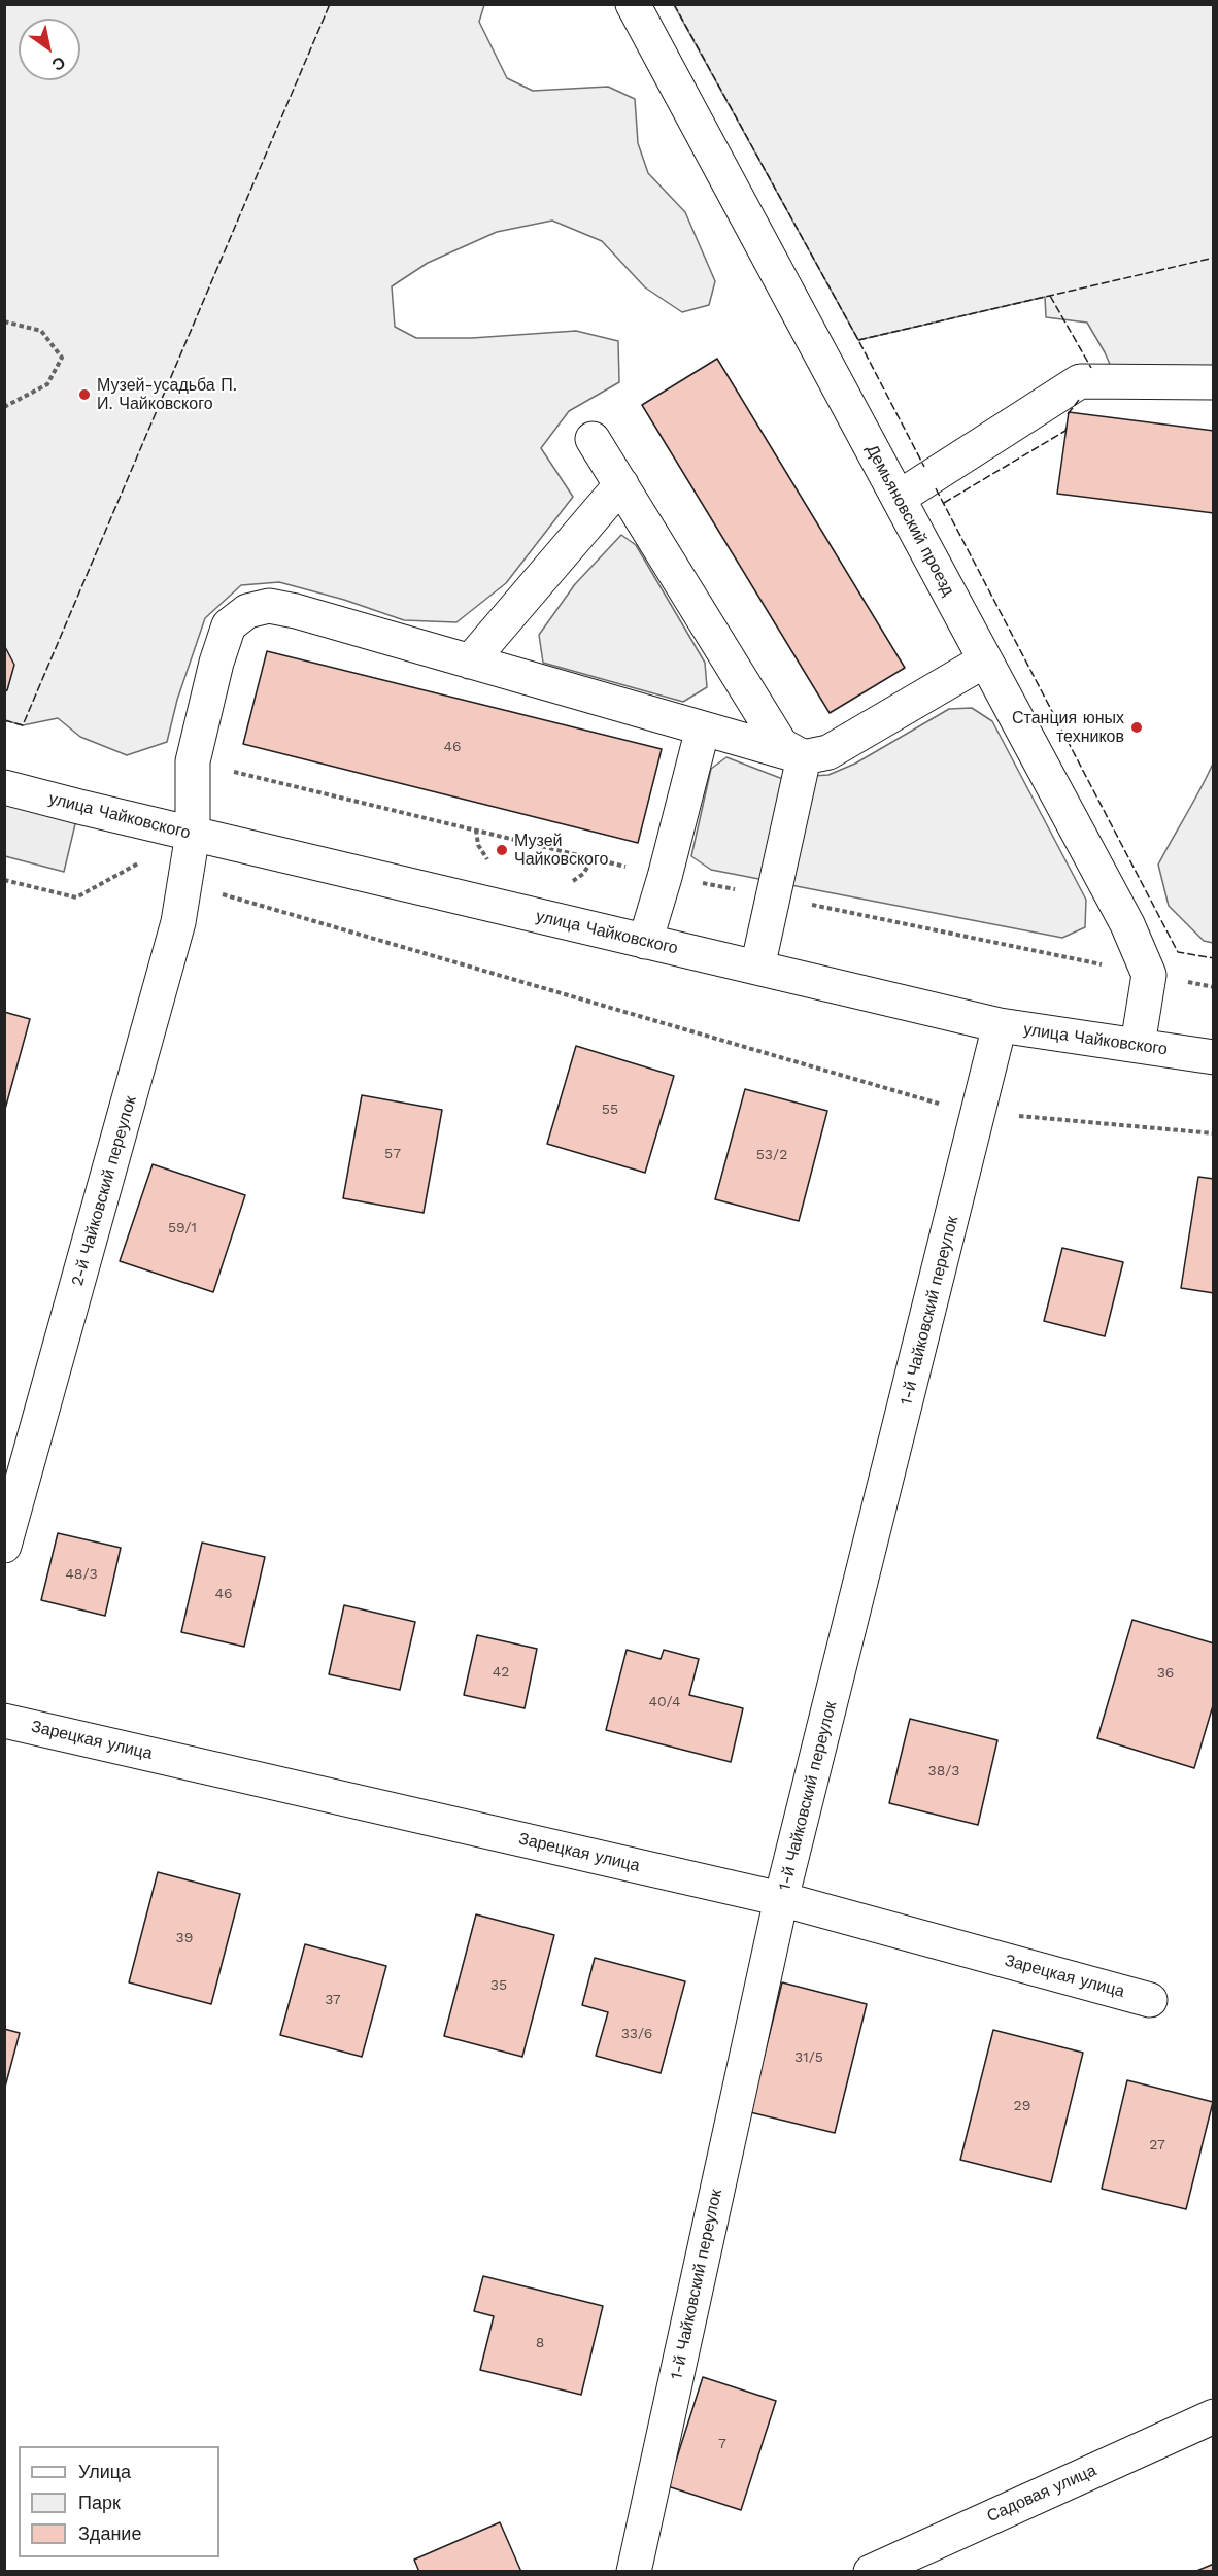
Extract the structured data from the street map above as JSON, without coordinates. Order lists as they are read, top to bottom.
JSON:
{
  "streets": {
    "street": [
      "Демьяновский проезд",
      "улица Чайковского",
      "2-й Чайковский переулок",
      "1-й Чайковский переулок",
      "Зарецкая улица",
      "Садовая улица"
    ]
  },
  "crossings": [
    ["улица Чайковского", "2-й Чайковский переулок"],
    ["улица Чайковского", "1-й Чайковский переулок"],
    ["1-й Чайковский переулок", "Зарецкая улица"]
  ],
  "places": ["Музей-усадьба П. И. Чайковского", "Станция юных техников", "Музей Чайковского"],
  "house_numbers": [
    "46",
    "55",
    "57",
    "53/2",
    "59/1",
    "48/3",
    "46",
    "42",
    "36",
    "40/4",
    "38/3",
    "39",
    "35",
    "37",
    "33/6",
    "31/5",
    "29",
    "27",
    "8",
    "7"
  ],
  "legend": ["Улица", "Парк", "Здание"],
  "north": "bottom right"
}
